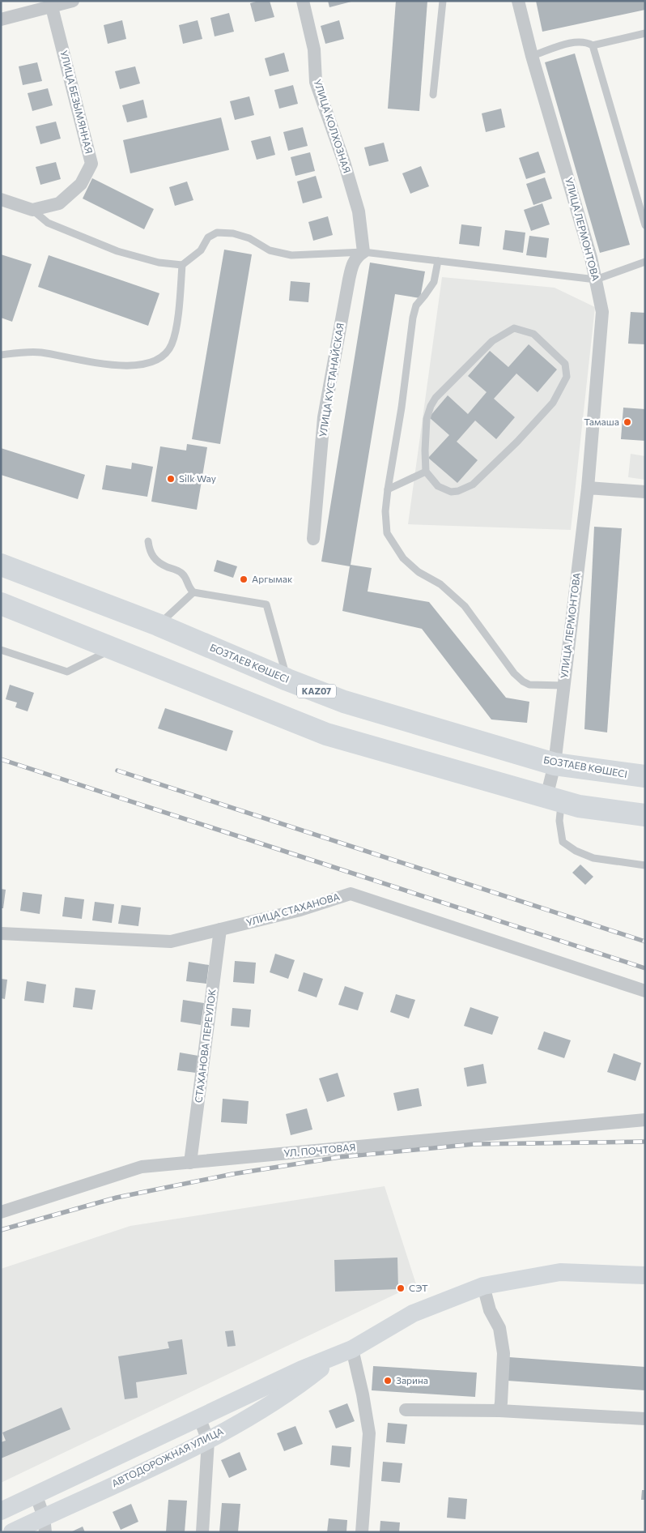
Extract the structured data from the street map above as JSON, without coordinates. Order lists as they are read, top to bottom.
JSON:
{
  "streets": {
    "highway": ["БОЗТАЕВ КӨШЕСІ", "KAZ07"],
    "main road": ["АВТОДОРОЖНАЯ УЛИЦА"],
    "street": [
      "УЛИЦА БЕЗЫМЯННАЯ",
      "УЛИЦА КОЛХОЗНАЯ",
      "УЛИЦА ЛЕРМОНТОВА",
      "УЛИЦА КУСТАНАЙСКАЯ",
      "УЛИЦА СТАХАНОВА",
      "СТАХАНОВА ПЕРЕУЛОК",
      "УЛ. ПОЧТОВАЯ"
    ]
  },
  "crossings": [
    ["УЛИЦА КОЛХОЗНАЯ", "УЛИЦА КУСТАНАЙСКАЯ"],
    ["УЛИЦА ЛЕРМОНТОВА", "БОЗТАЕВ КӨШЕСІ"],
    ["УЛИЦА СТАХАНОВА", "СТАХАНОВА ПЕРЕУЛОК"],
    ["СТАХАНОВА ПЕРЕУЛОК", "УЛ. ПОЧТОВАЯ"]
  ],
  "places": [
    "Тамаша",
    "Silk Way",
    "Аргымак",
    "СЭТ",
    "Зарина"
  ]
}
